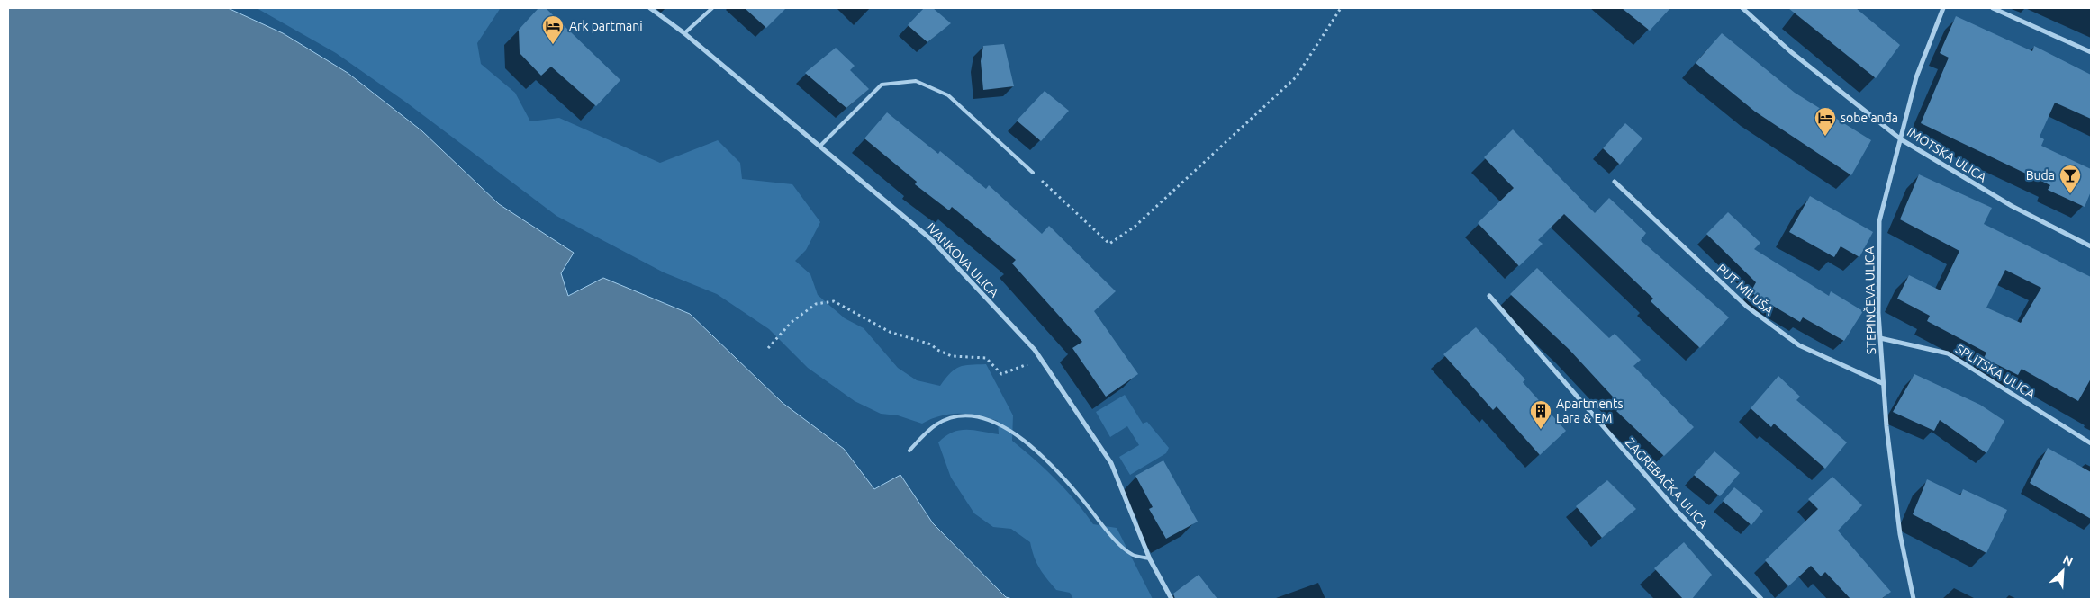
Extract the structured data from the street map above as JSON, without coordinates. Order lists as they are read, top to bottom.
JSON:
{
  "streets": {
    "street": [
      "IMOTSKA ULICA",
      "IVANKOVA ULICA",
      "PUT MILUŠA",
      "STEPINČEVA ULICA",
      "SPLITSKA ULICA",
      "ZAGREBAČKA ULICA"
    ]
  },
  "crossings": [
    ["IMOTSKA ULICA", "STEPINČEVA ULICA"],
    ["PUT MILUŠA", "STEPINČEVA ULICA"],
    ["STEPINČEVA ULICA", "SPLITSKA ULICA"]
  ],
  "places": {
    "hotel": ["Ark partmani", "sobe anđa"],
    "bar": ["Buda"],
    "building": ["Apartments Lara & EM"]
  },
  "north": "top right"
}
